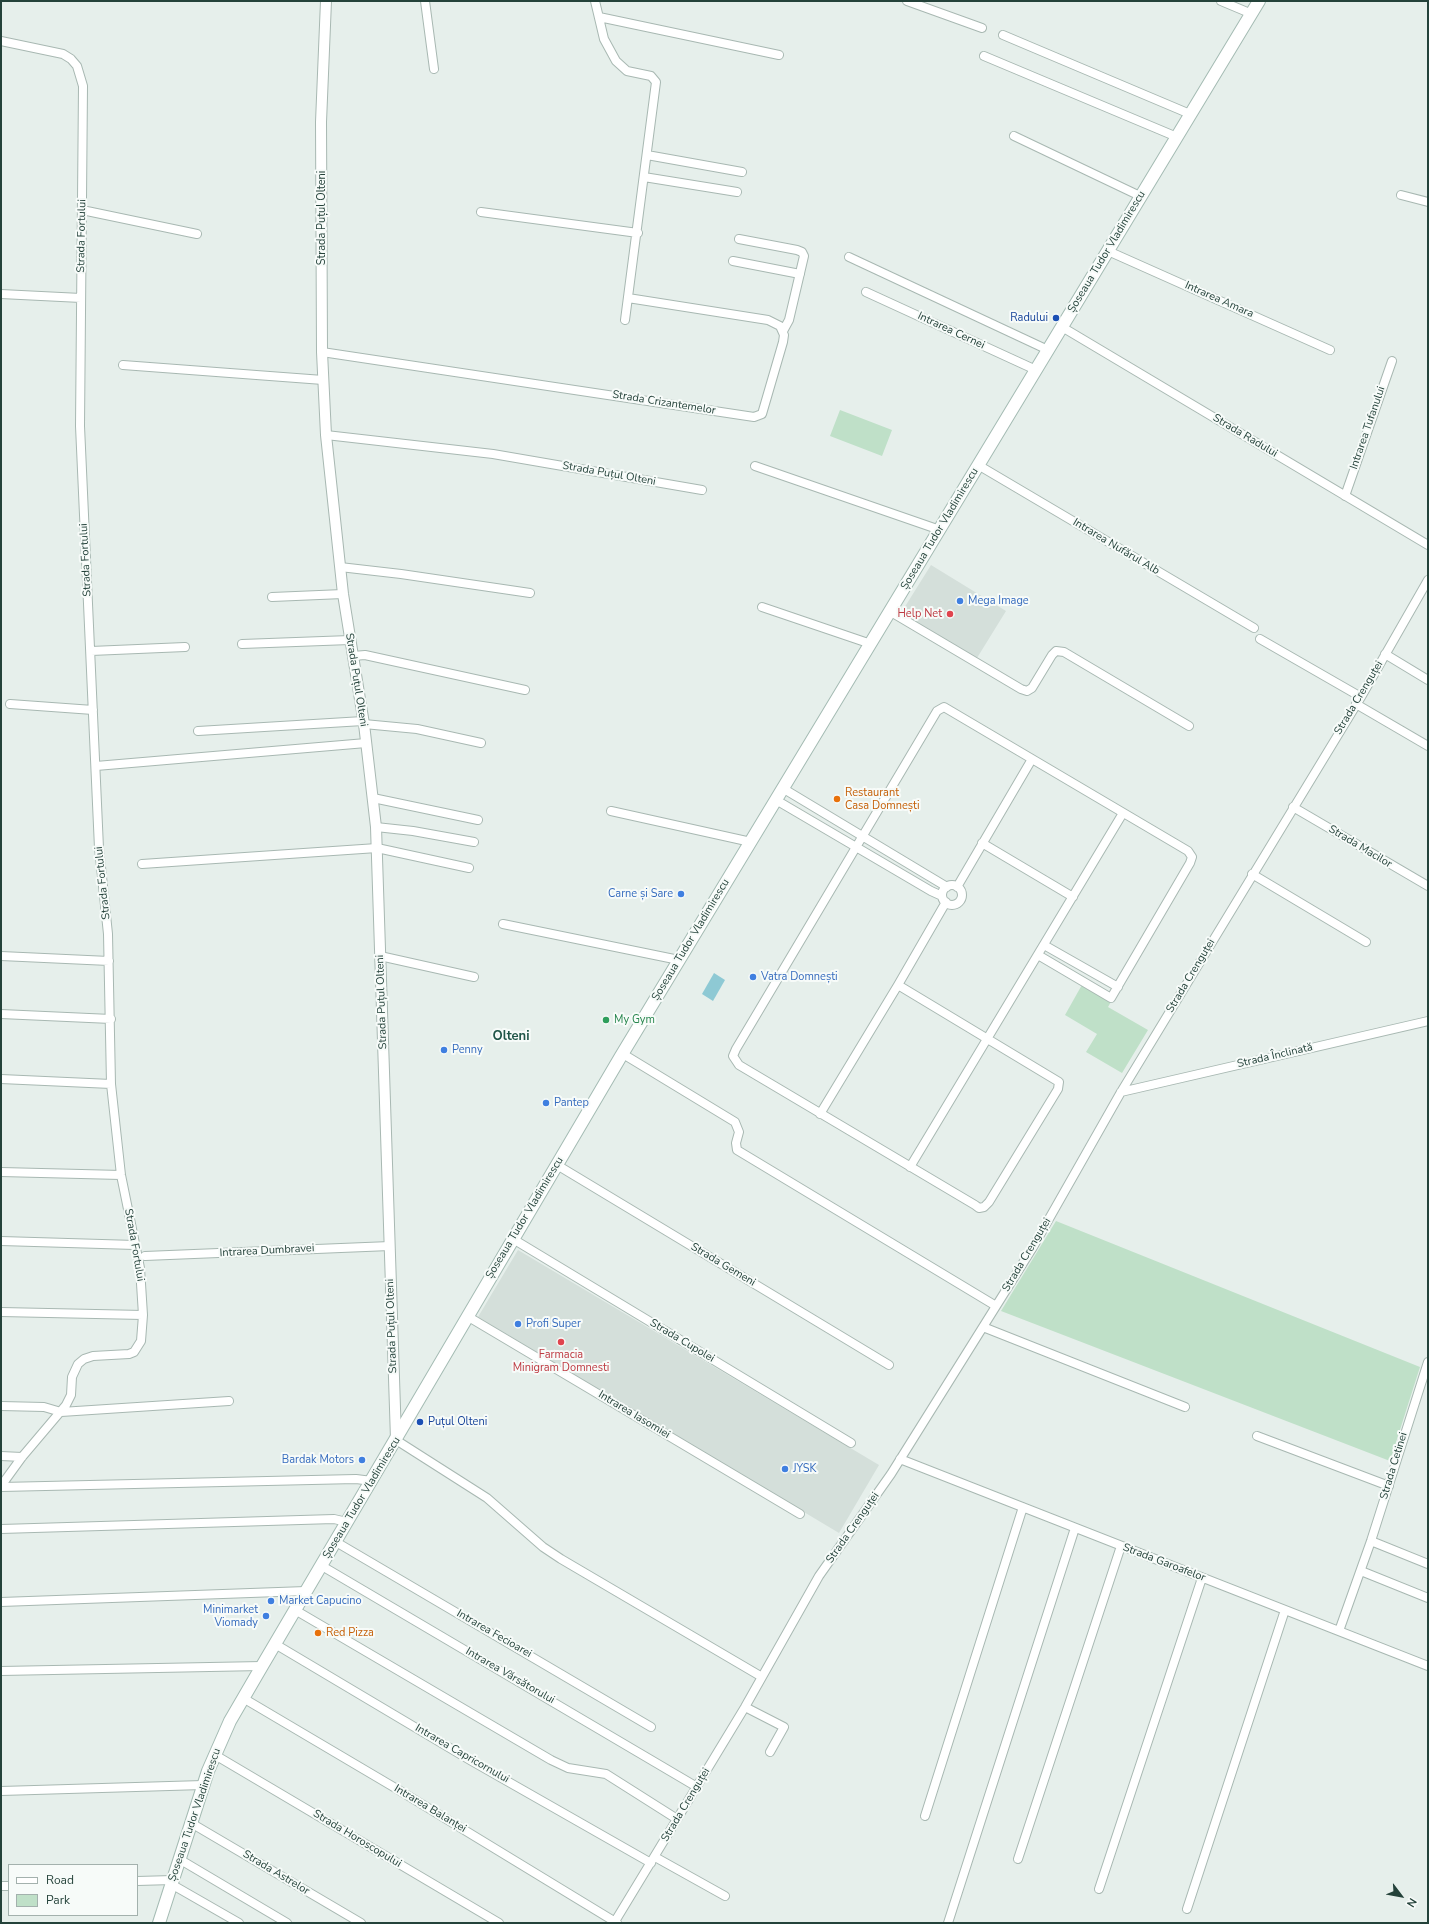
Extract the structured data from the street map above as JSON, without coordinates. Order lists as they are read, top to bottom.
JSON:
{
  "streets": {
    "main road": ["Șoseaua Tudor Vladimirescu"],
    "street": [
      "Strada Puțul Olteni",
      "Strada Fortului",
      "Intrarea Amara",
      "Intrarea Cernei",
      "Strada Crizantemelor",
      "Intrarea Tufanului",
      "Strada Radului",
      "Intrarea Nufărul Alb",
      "Strada Crenguței",
      "Strada Macilor",
      "Strada Înclinată",
      "Intrarea Dumbravei",
      "Strada Gemeni",
      "Strada Cupolei",
      "Intrarea Iasomiei",
      "Strada Cetinei",
      "Strada Garoafelor",
      "Intrarea Fecioarei",
      "Intrarea Vărsătorului",
      "Intrarea Capricornului",
      "Intrarea Balanței",
      "Strada Horoscopului",
      "Strada Astrelor"
    ]
  },
  "crossings": [
    ["Strada Puțul Olteni", "Șoseaua Tudor Vladimirescu"],
    ["Strada Puțul Olteni", "Strada Crizantemelor"],
    ["Strada Puțul Olteni", "Intrarea Dumbravei"],
    ["Șoseaua Tudor Vladimirescu", "Intrarea Amara"],
    ["Șoseaua Tudor Vladimirescu", "Intrarea Cernei"],
    ["Șoseaua Tudor Vladimirescu", "Strada Radului"],
    ["Șoseaua Tudor Vladimirescu", "Intrarea Nufărul Alb"],
    ["Șoseaua Tudor Vladimirescu", "Strada Gemeni"],
    ["Șoseaua Tudor Vladimirescu", "Strada Cupolei"],
    ["Șoseaua Tudor Vladimirescu", "Intrarea Iasomiei"],
    ["Șoseaua Tudor Vladimirescu", "Intrarea Fecioarei"],
    ["Șoseaua Tudor Vladimirescu", "Intrarea Vărsătorului"],
    ["Șoseaua Tudor Vladimirescu", "Intrarea Capricornului"],
    ["Șoseaua Tudor Vladimirescu", "Intrarea Balanței"],
    ["Șoseaua Tudor Vladimirescu", "Strada Horoscopului"],
    ["Șoseaua Tudor Vladimirescu", "Strada Astrelor"],
    ["Intrarea Tufanului", "Strada Radului"],
    ["Strada Crenguței", "Strada Macilor"],
    ["Strada Crenguței", "Strada Înclinată"],
    ["Strada Crenguței", "Strada Garoafelor"],
    ["Strada Crenguței", "Intrarea Vărsătorului"],
    ["Strada Crenguței", "Intrarea Capricornului"],
    ["Strada Crenguței", "Intrarea Balanței"],
    ["Strada Cetinei", "Strada Garoafelor"]
  ],
  "districts": ["Olteni"],
  "places": [
    "Radului",
    "Mega Image",
    "Help Net",
    "Restaurant Casa Domnești",
    "Carne și Sare",
    "Vatra Domnești",
    "My Gym",
    "Penny",
    "Pantep",
    "Profi Super",
    "Farmacia Minigram Domnesti",
    "Puțul Olteni",
    "Bardak Motors",
    "JYSK",
    "Market Capucino",
    "Minimarket Viomady",
    "Red Pizza"
  ],
  "legend": ["Road", "Park"],
  "north": "bottom right"
}
